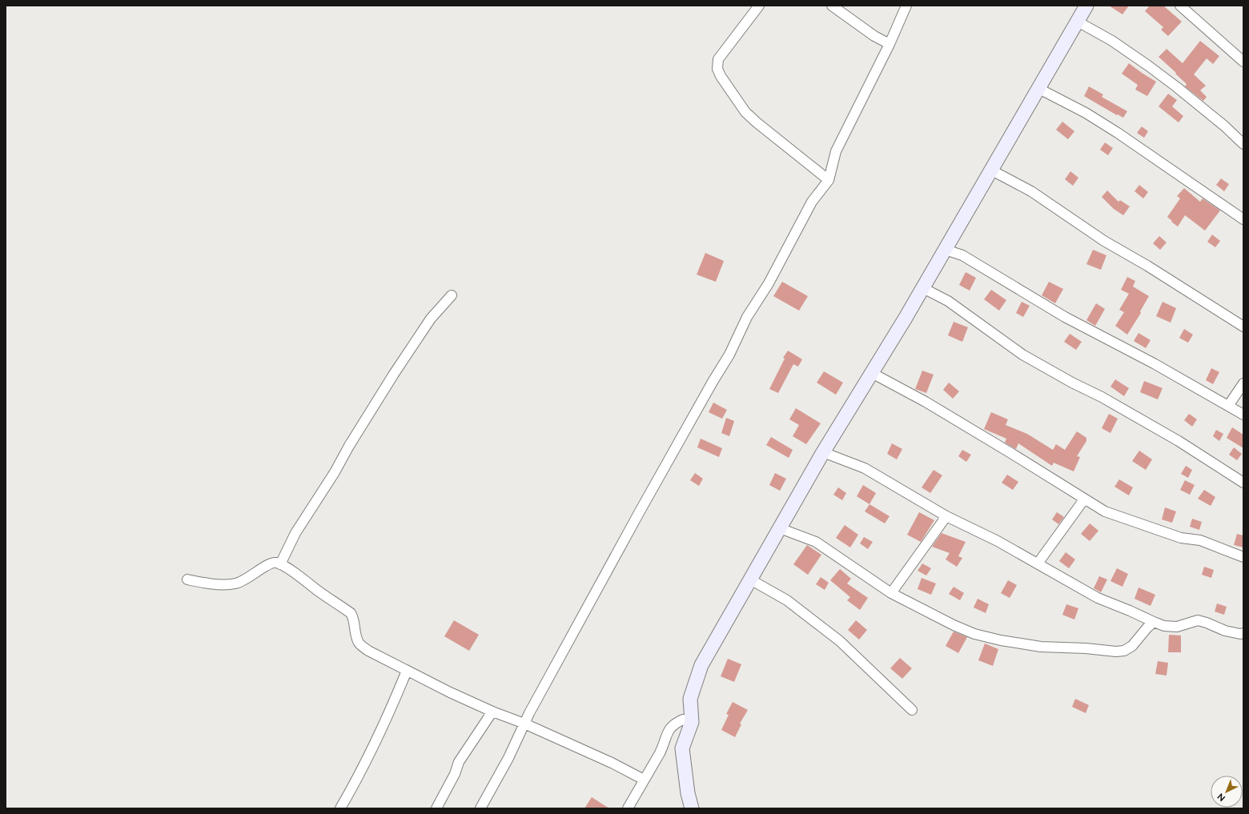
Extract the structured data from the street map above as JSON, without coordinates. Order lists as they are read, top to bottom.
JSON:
{
  "north": "bottom left"
}
